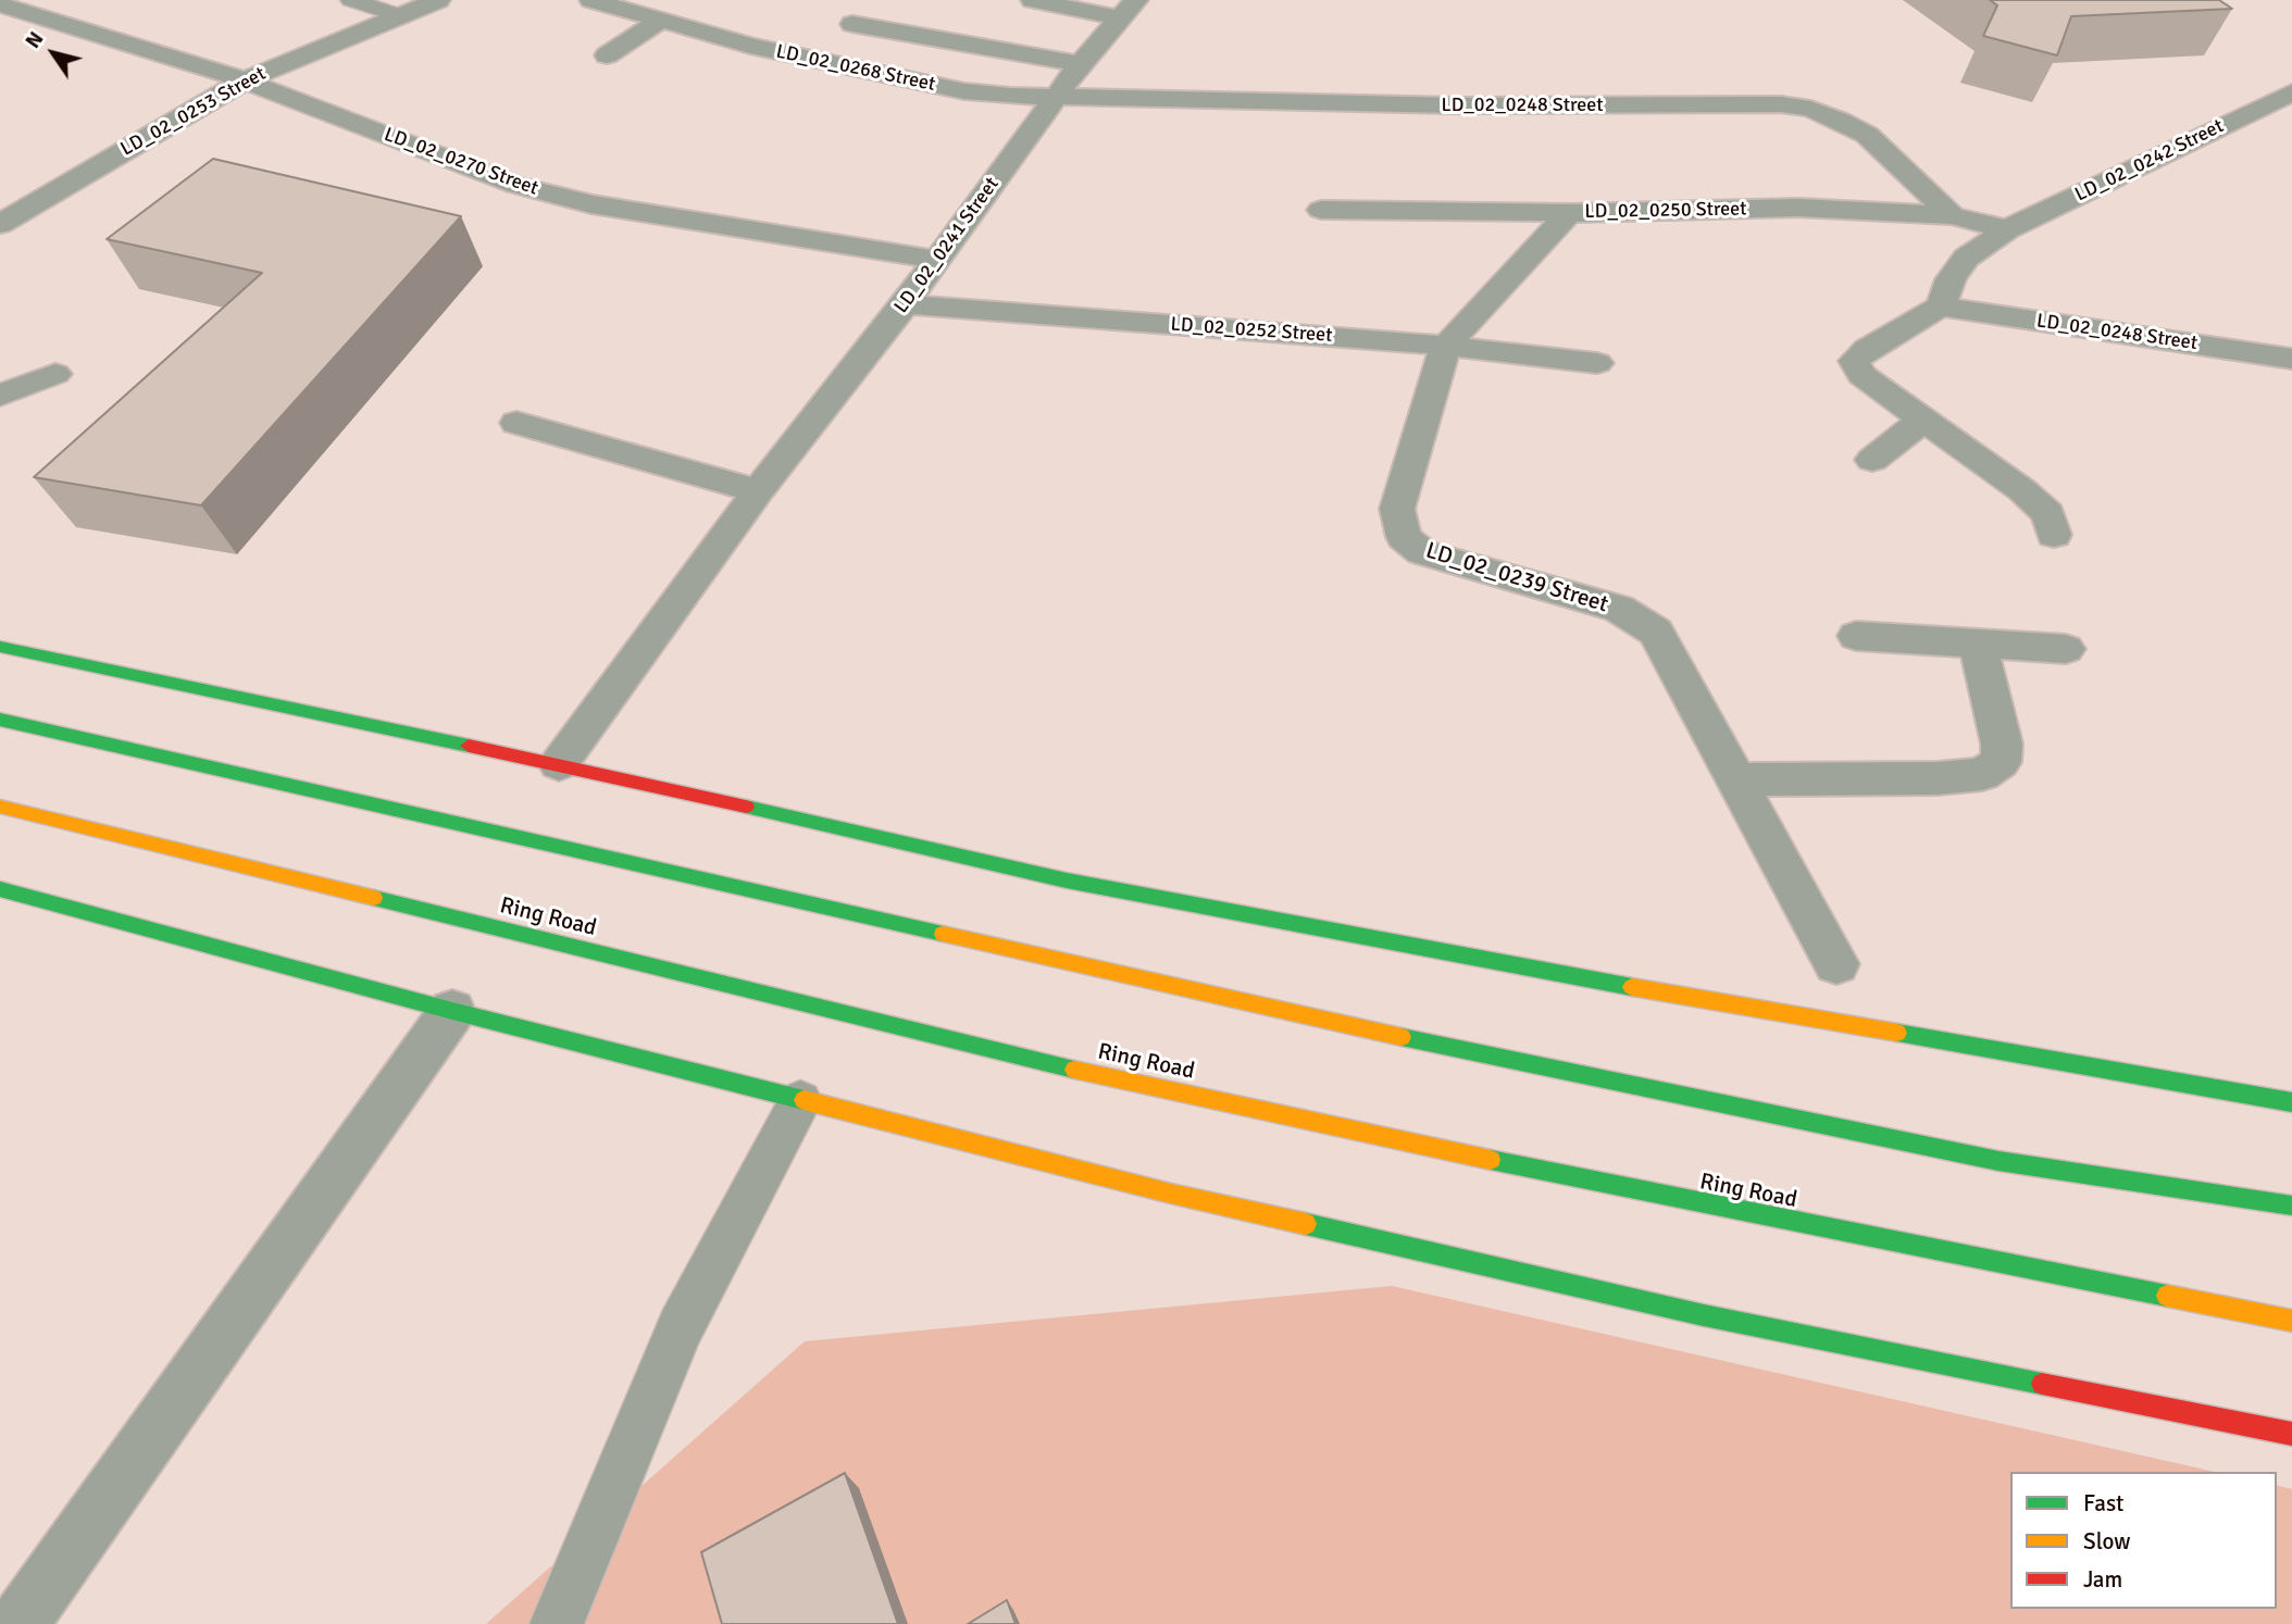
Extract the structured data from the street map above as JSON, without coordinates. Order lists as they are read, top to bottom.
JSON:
{
  "streets": {
    "main road": ["Ring Road"],
    "street": [
      "LD_02_0268 Street",
      "LD_02_0248 Street",
      "LD_02_0253 Street",
      "LD_02_0242 Street",
      "LD_02_0270 Street",
      "LD_02_0250 Street",
      "LD_02_0241 Street",
      "LD_02_0252 Street",
      "LD_02_0239 Street"
    ]
  },
  "crossings": [
    ["LD_02_0268 Street", "LD_02_0248 Street"],
    ["LD_02_0268 Street", "LD_02_0241 Street"],
    ["LD_02_0248 Street", "LD_02_0250 Street"],
    ["LD_02_0248 Street", "LD_02_0241 Street"],
    ["LD_02_0253 Street", "LD_02_0270 Street"],
    ["LD_02_0242 Street", "LD_02_0250 Street"],
    ["LD_02_0270 Street", "LD_02_0241 Street"],
    ["LD_02_0250 Street", "LD_02_0239 Street"],
    ["LD_02_0241 Street", "LD_02_0252 Street"],
    ["LD_02_0252 Street", "LD_02_0239 Street"]
  ],
  "legend": ["Fast", "Slow", "Jam"],
  "north": "top left"
}
